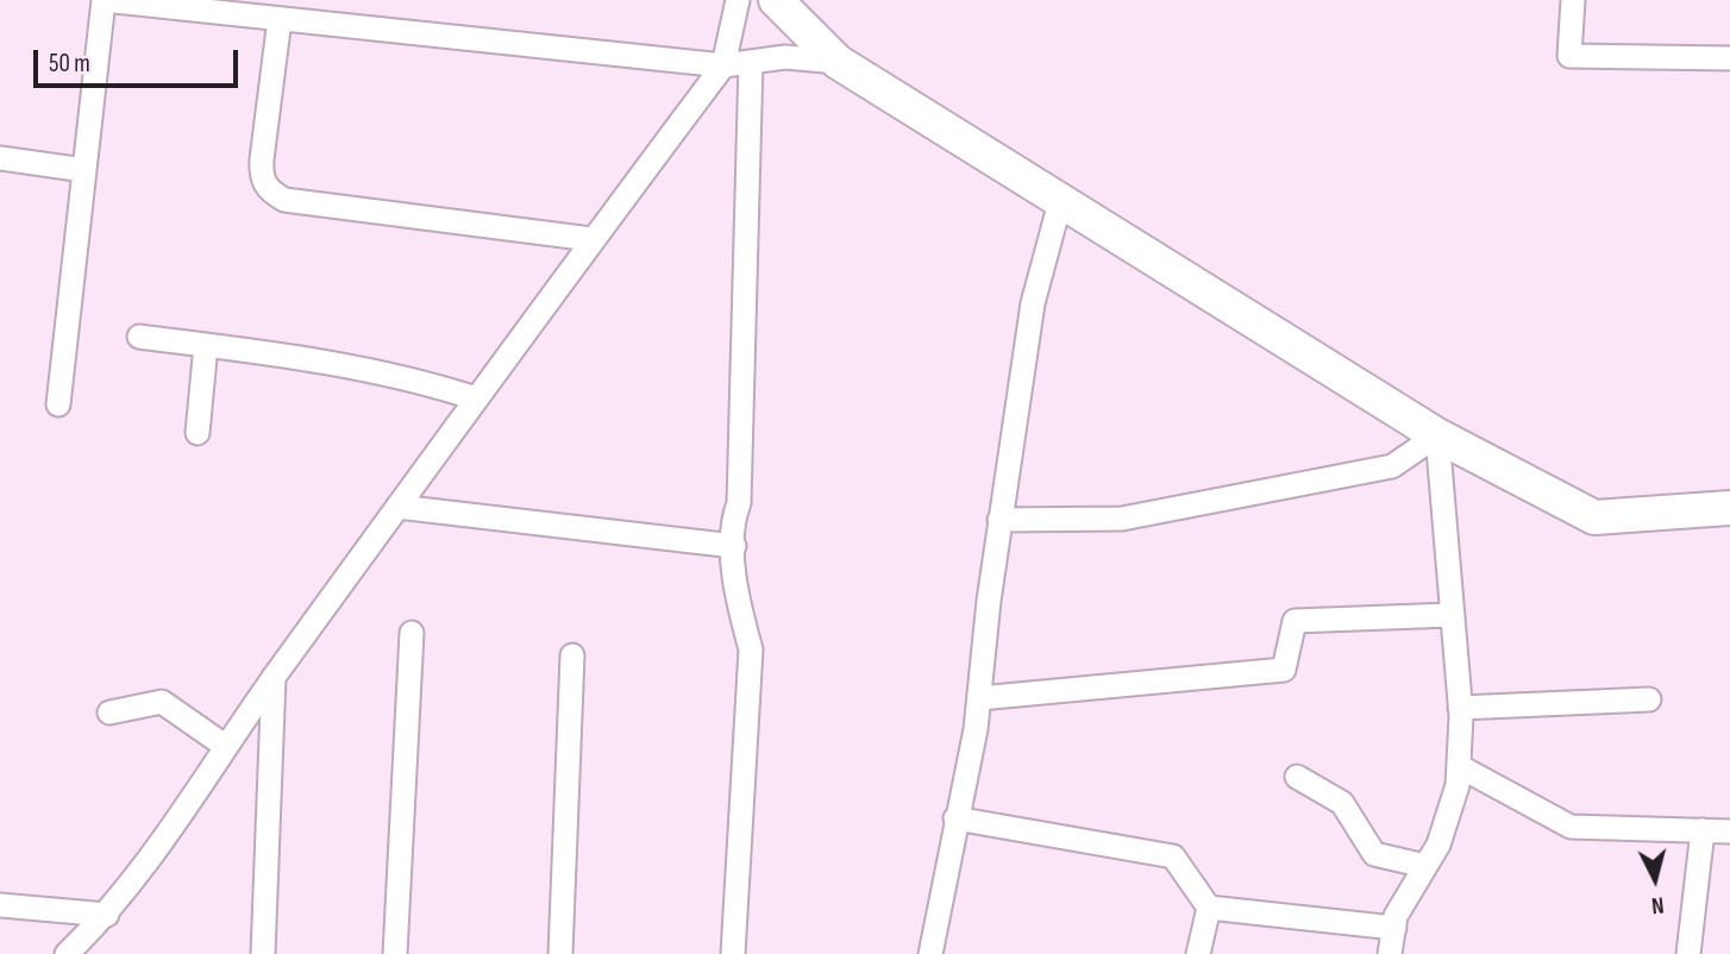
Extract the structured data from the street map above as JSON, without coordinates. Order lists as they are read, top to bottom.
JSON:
{
  "scale_bar": "50 m",
  "north": "bottom"
}
